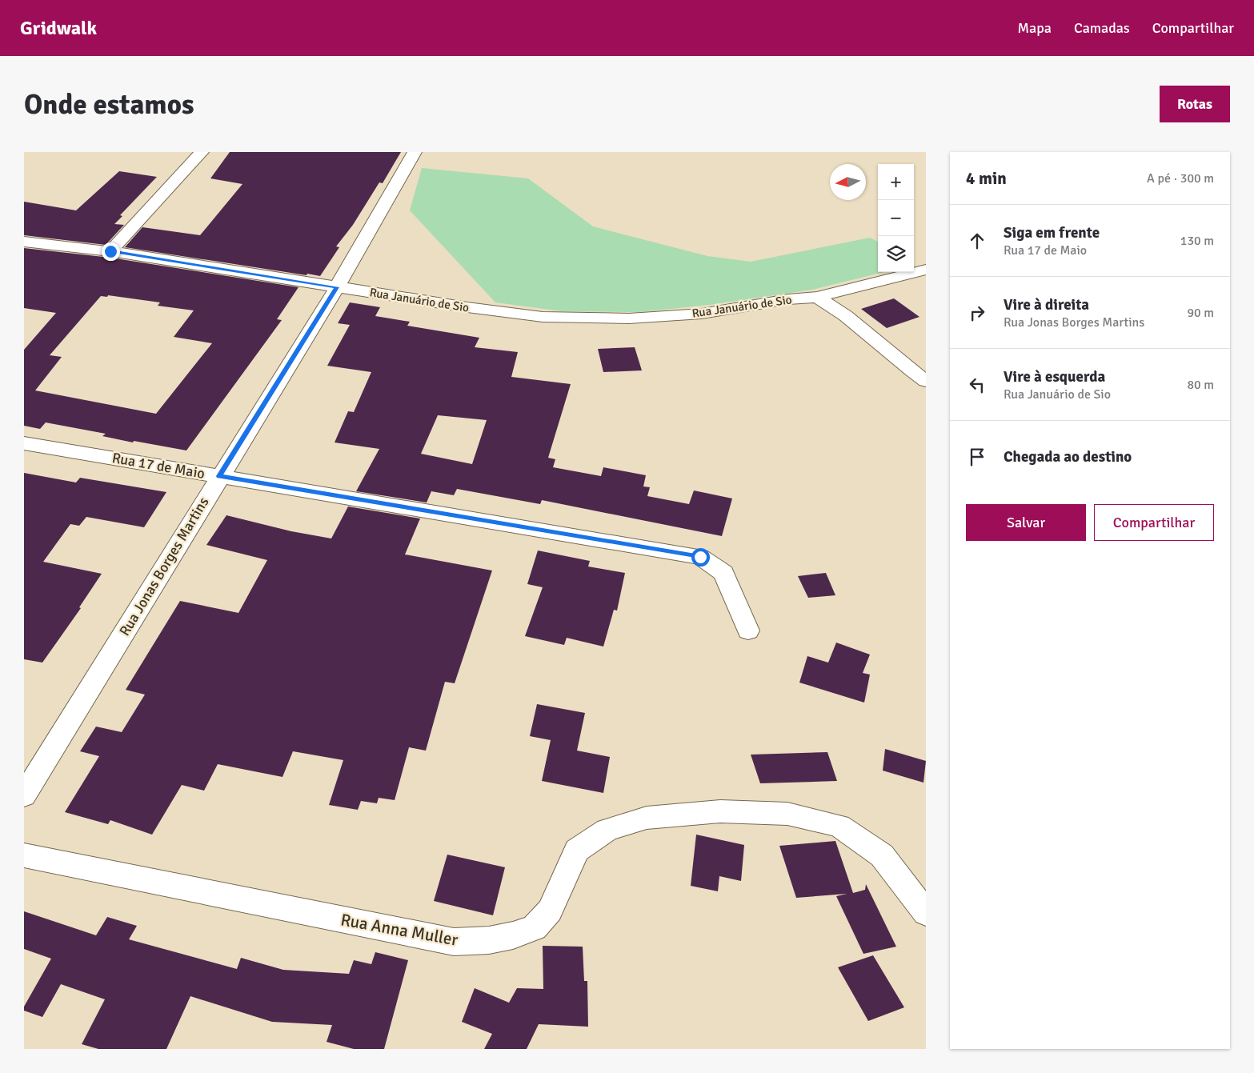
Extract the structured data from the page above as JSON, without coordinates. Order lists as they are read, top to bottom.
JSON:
{
  "streets": {
    "street": [
      "Rua Januário de Sio",
      "Rua 17 de Maio",
      "Rua Jonas Borges Martins",
      "Rua Anna Muller"
    ]
  },
  "crossings": [
    ["Rua Januário de Sio", "Rua Jonas Borges Martins"],
    ["Rua 17 de Maio", "Rua Jonas Borges Martins"]
  ],
  "north": "left",
  "page": {
    "header": "Gridwalk",
    "nav": ["Mapa", "Camadas", "Compartilhar"],
    "buttons": [
      "Rotas",
      ["Salvar", "Compartilhar"]
    ],
    "title": "Onde estamos",
    "heading": ["4 min", "A pé · 300 m"],
    "map_buttons": ["+", "−"],
    "list": [
      ["Siga em frente", "Rua 17 de Maio", "130 m"],
      ["Vire à direita", "Rua Jonas Borges Martins", "90 m"],
      ["Vire à esquerda", "Rua Januário de Sio", "80 m"],
      "Chegada ao destino"
    ]
  }
}
